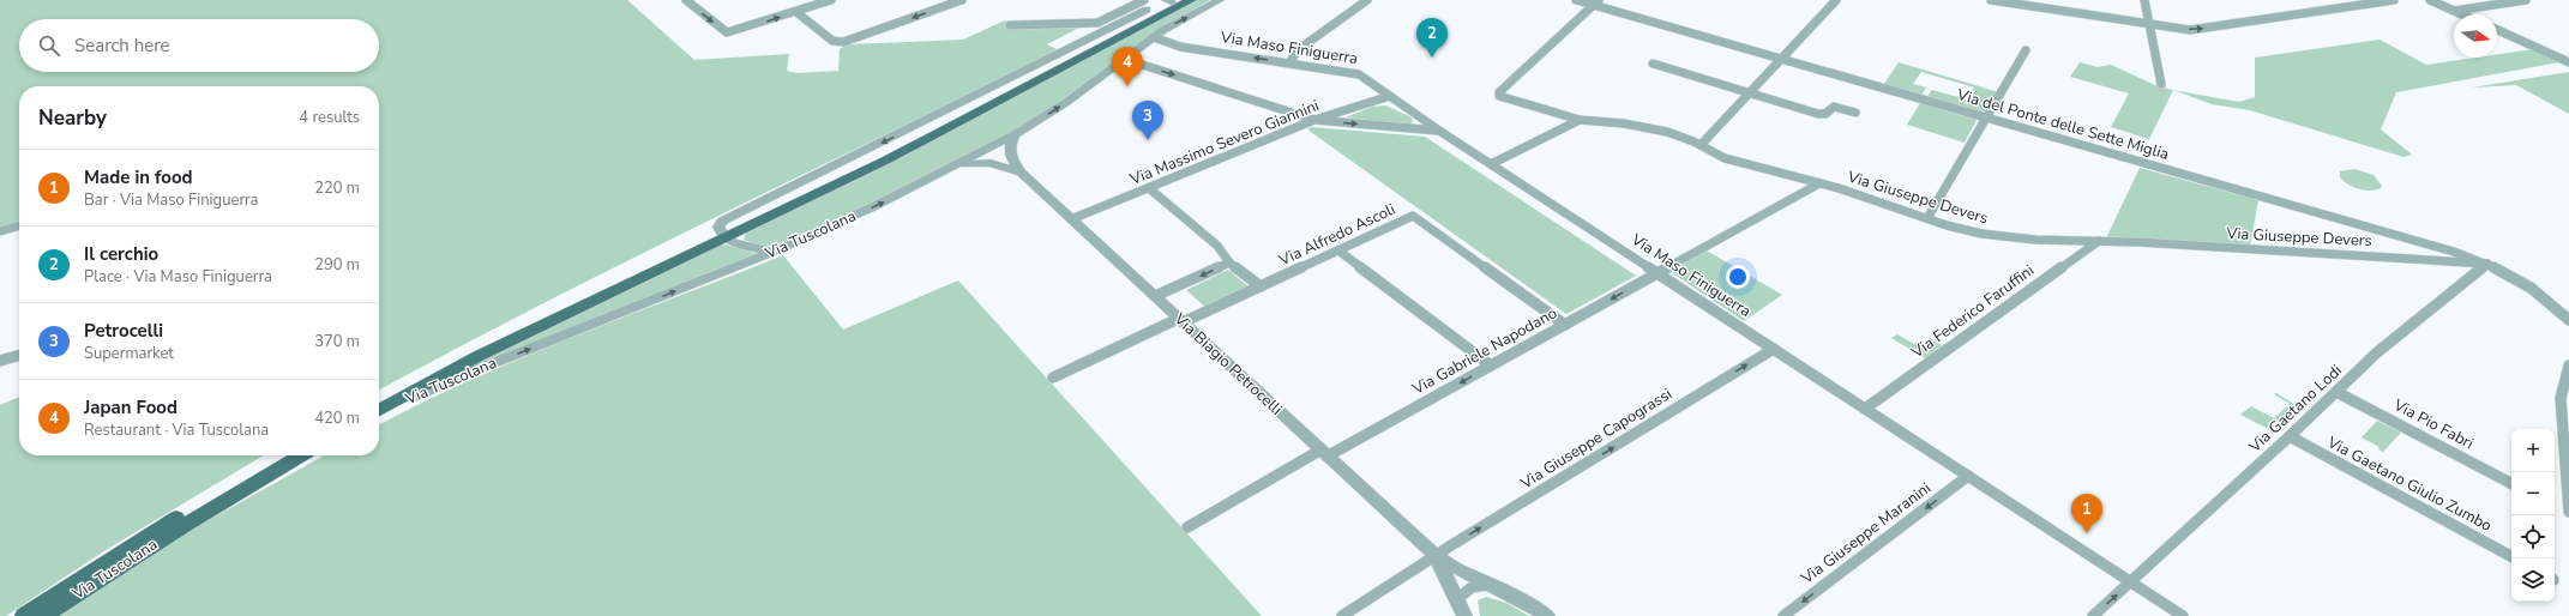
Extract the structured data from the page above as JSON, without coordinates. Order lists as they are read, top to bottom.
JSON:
{
  "streets": {
    "main road": ["Via Tuscolana"],
    "street": [
      "Via Maso Finiguerra",
      "Via del Ponte delle Sette Miglia",
      "Via Massimo Severo Giannini",
      "Via Giuseppe Devers",
      "Via Alfredo Ascoli",
      "Via Federico Faruffini",
      "Via Gabriele Napodano",
      "Via Biagio Petrocelli",
      "Via Gaetano Lodi",
      "Via Pio Fabri",
      "Via Giuseppe Capograssi",
      "Via Gaetano Giulio Zumbo",
      "Via Giuseppe Maranini"
    ]
  },
  "crossings": [
    ["Via Maso Finiguerra", "Via Massimo Severo Giannini"],
    ["Via Maso Finiguerra", "Via Tuscolana"],
    ["Via Maso Finiguerra", "Via Federico Faruffini"],
    ["Via Maso Finiguerra", "Via Gabriele Napodano"],
    ["Via Maso Finiguerra", "Via Gaetano Lodi"],
    ["Via Maso Finiguerra", "Via Giuseppe Capograssi"],
    ["Via Maso Finiguerra", "Via Giuseppe Maranini"],
    ["Via del Ponte delle Sette Miglia", "Via Giuseppe Devers"],
    ["Via del Ponte delle Sette Miglia", "Via Gaetano Lodi"],
    ["Via Massimo Severo Giannini", "Via Biagio Petrocelli"],
    ["Via Giuseppe Devers", "Via Federico Faruffini"],
    ["Via Giuseppe Devers", "Via Gabriele Napodano"],
    ["Via Giuseppe Devers", "Via Gaetano Lodi"],
    ["Via Tuscolana", "Via Biagio Petrocelli"],
    ["Via Alfredo Ascoli", "Via Gabriele Napodano"],
    ["Via Alfredo Ascoli", "Via Biagio Petrocelli"],
    ["Via Gabriele Napodano", "Via Biagio Petrocelli"],
    ["Via Biagio Petrocelli", "Via Giuseppe Capograssi"],
    ["Via Gaetano Lodi", "Via Pio Fabri"],
    ["Via Gaetano Lodi", "Via Gaetano Giulio Zumbo"]
  ],
  "one_way": ["Via Gabriele Napodano", "Via Giuseppe Capograssi", "Via Giuseppe Maranini"],
  "north": "right",
  "page": {
    "pins": [
      "2",
      "4",
      "3",
      "1"
    ],
    "search": "Search here",
    "heading": ["Nearby", "4 results"],
    "list": [
      {
        "mark": "1",
        "name": "Made in food",
        "note": "Bar · Via Maso Finiguerra",
        "value": "220 m"
      },
      {
        "mark": "2",
        "name": "Il cerchio",
        "note": "Place · Via Maso Finiguerra",
        "value": "290 m"
      },
      {
        "mark": "3",
        "name": "Petrocelli",
        "note": "Supermarket",
        "value": "370 m"
      },
      {
        "mark": "4",
        "name": "Japan Food",
        "note": "Restaurant · Via Tuscolana",
        "value": "420 m"
      }
    ],
    "map_buttons": ["+", "−"]
  }
}
